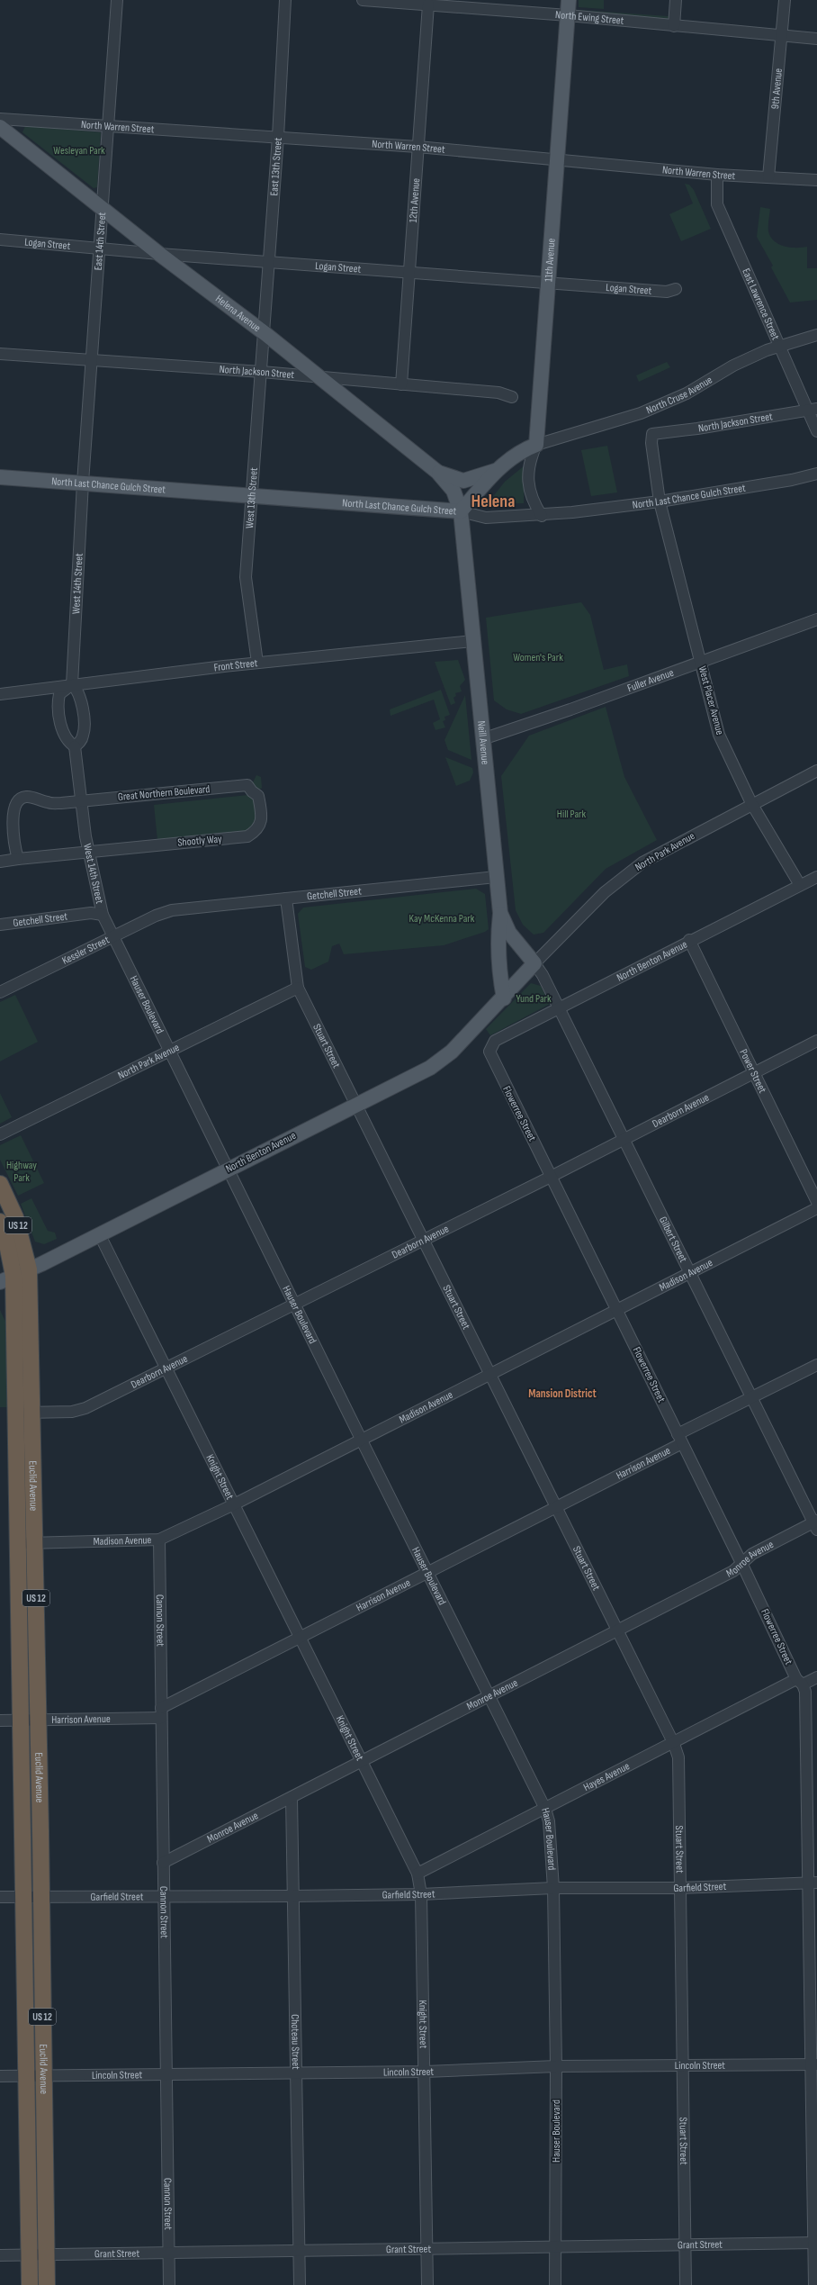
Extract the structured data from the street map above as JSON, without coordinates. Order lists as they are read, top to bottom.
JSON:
{
  "streets": {
    "highway": ["US 12", "Euclid Avenue"],
    "main road": [
      "11th Avenue",
      "Helena Avenue",
      "North Last Chance Gulch Street",
      "Neill Avenue",
      "North Park Avenue",
      "North Benton Avenue"
    ],
    "street": [
      "North Ewing Street",
      "9th Avenue",
      "North Warren Street",
      "East 13th Street",
      "12th Avenue",
      "East 14th Street",
      "Logan Street",
      "East Lawrence Street",
      "North Jackson Street",
      "North Cruse Avenue",
      "West 13th Street",
      "West 14th Street",
      "Front Street",
      "Fuller Avenue",
      "West Placer Avenue",
      "Great Northern Boulevard",
      "Shootly Way",
      "Getchell Street",
      "Kessler Street",
      "Hauser Boulevard",
      "Stuart Street",
      "Power Street",
      "Dearborn Avenue",
      "Flowerree Street",
      "Gilbert Street",
      "Madison Avenue",
      "Harrison Avenue",
      "Knight Street",
      "Monroe Avenue",
      "Cannon Street",
      "Hayes Avenue",
      "Garfield Street",
      "Choteau Street",
      "Lincoln Street",
      "Grant Street"
    ]
  },
  "crossings": [
    ["North Ewing Street", "9th Avenue"],
    ["North Ewing Street", "12th Avenue"],
    ["North Ewing Street", "11th Avenue"],
    ["9th Avenue", "North Warren Street"],
    ["North Warren Street", "East 13th Street"],
    ["North Warren Street", "12th Avenue"],
    ["North Warren Street", "East 14th Street"],
    ["North Warren Street", "11th Avenue"],
    ["North Warren Street", "East Lawrence Street"],
    ["East 13th Street", "Logan Street"],
    ["East 13th Street", "Helena Avenue"],
    ["East 13th Street", "West 13th Street"],
    ["12th Avenue", "Logan Street"],
    ["12th Avenue", "North Jackson Street"],
    ["East 14th Street", "Logan Street"],
    ["East 14th Street", "Helena Avenue"],
    ["East 14th Street", "North Jackson Street"],
    ["East 14th Street", "North Last Chance Gulch Street"],
    ["East 14th Street", "West 14th Street"],
    ["Logan Street", "11th Avenue"],
    ["Logan Street", "Helena Avenue"],
    ["11th Avenue", "North Cruse Avenue"],
    ["11th Avenue", "North Last Chance Gulch Street"],
    ["East Lawrence Street", "North Jackson Street"],
    ["East Lawrence Street", "North Cruse Avenue"],
    ["Helena Avenue", "North Jackson Street"],
    ["Helena Avenue", "North Last Chance Gulch Street"],
    ["Helena Avenue", "West 13th Street"],
    ["Helena Avenue", "Neill Avenue"],
    ["North Jackson Street", "West 13th Street"],
    ["North Jackson Street", "West Placer Avenue"],
    ["North Last Chance Gulch Street", "West 13th Street"],
    ["North Last Chance Gulch Street", "West 14th Street"],
    ["North Last Chance Gulch Street", "West Placer Avenue"],
    ["North Last Chance Gulch Street", "Neill Avenue"],
    ["West 13th Street", "Front Street"],
    ["West 14th Street", "Front Street"],
    ["West 14th Street", "Great Northern Boulevard"],
    ["West 14th Street", "Shootly Way"],
    ["West 14th Street", "Getchell Street"],
    ["West 14th Street", "Hauser Boulevard"],
    ["Front Street", "Neill Avenue"],
    ["Fuller Avenue", "West Placer Avenue"],
    ["Fuller Avenue", "Neill Avenue"],
    ["West Placer Avenue", "North Park Avenue"],
    ["West Placer Avenue", "North Benton Avenue"],
    ["Neill Avenue", "North Park Avenue"],
    ["Neill Avenue", "Getchell Street"],
    ["Great Northern Boulevard", "Shootly Way"],
    ["North Park Avenue", "North Benton Avenue"],
    ["North Park Avenue", "Hauser Boulevard"],
    ["North Park Avenue", "Stuart Street"],
    ["Getchell Street", "Kessler Street"],
    ["Getchell Street", "Hauser Boulevard"],
    ["Getchell Street", "Stuart Street"],
    ["Kessler Street", "Hauser Boulevard"],
    ["North Benton Avenue", "Hauser Boulevard"],
    ["North Benton Avenue", "Stuart Street"],
    ["North Benton Avenue", "Power Street"],
    ["North Benton Avenue", "Flowerree Street"],
    ["North Benton Avenue", "US 12"],
    ["North Benton Avenue", "Gilbert Street"],
    ["North Benton Avenue", "Knight Street"],
    ["North Benton Avenue", "Euclid Avenue"],
    ["Hauser Boulevard", "Dearborn Avenue"],
    ["Hauser Boulevard", "Madison Avenue"],
    ["Hauser Boulevard", "Harrison Avenue"],
    ["Hauser Boulevard", "Monroe Avenue"],
    ["Hauser Boulevard", "Hayes Avenue"],
    ["Hauser Boulevard", "Garfield Street"],
    ["Hauser Boulevard", "Lincoln Street"],
    ["Hauser Boulevard", "Grant Street"],
    ["Stuart Street", "Dearborn Avenue"],
    ["Stuart Street", "Madison Avenue"],
    ["Stuart Street", "Harrison Avenue"],
    ["Stuart Street", "Monroe Avenue"],
    ["Stuart Street", "Hayes Avenue"],
    ["Stuart Street", "Garfield Street"],
    ["Stuart Street", "Lincoln Street"],
    ["Stuart Street", "Grant Street"],
    ["Power Street", "Dearborn Avenue"],
    ["Dearborn Avenue", "Flowerree Street"],
    ["Dearborn Avenue", "Gilbert Street"],
    ["Dearborn Avenue", "Knight Street"],
    ["Dearborn Avenue", "Euclid Avenue"],
    ["Flowerree Street", "Madison Avenue"],
    ["Flowerree Street", "Harrison Avenue"],
    ["Flowerree Street", "Monroe Avenue"],
    ["Flowerree Street", "Hayes Avenue"],
    ["Flowerree Street", "Garfield Street"],
    ["Flowerree Street", "Lincoln Street"],
    ["Flowerree Street", "Grant Street"],
    ["US 12", "Euclid Avenue"],
    ["Gilbert Street", "Madison Avenue"],
    ["Gilbert Street", "Harrison Avenue"],
    ["Gilbert Street", "Monroe Avenue"],
    ["Madison Avenue", "Knight Street"],
    ["Madison Avenue", "Euclid Avenue"],
    ["Madison Avenue", "Cannon Street"],
    ["Harrison Avenue", "Knight Street"],
    ["Harrison Avenue", "Euclid Avenue"],
    ["Harrison Avenue", "Cannon Street"],
    ["Knight Street", "Monroe Avenue"],
    ["Knight Street", "Hayes Avenue"],
    ["Knight Street", "Garfield Street"],
    ["Knight Street", "Lincoln Street"],
    ["Knight Street", "Grant Street"],
    ["Euclid Avenue", "Garfield Street"],
    ["Euclid Avenue", "Lincoln Street"],
    ["Euclid Avenue", "Grant Street"],
    ["Monroe Avenue", "Cannon Street"],
    ["Monroe Avenue", "Choteau Street"],
    ["Cannon Street", "Garfield Street"],
    ["Cannon Street", "Lincoln Street"],
    ["Cannon Street", "Grant Street"],
    ["Garfield Street", "Choteau Street"],
    ["Choteau Street", "Lincoln Street"],
    ["Choteau Street", "Grant Street"]
  ],
  "districts": ["Helena", "Mansion District"],
  "parks": [
    "Wesleyan Park",
    "Women's Park",
    "Hill Park",
    "Kay McKenna Park",
    "Yund Park",
    "Highway Park"
  ]
}
